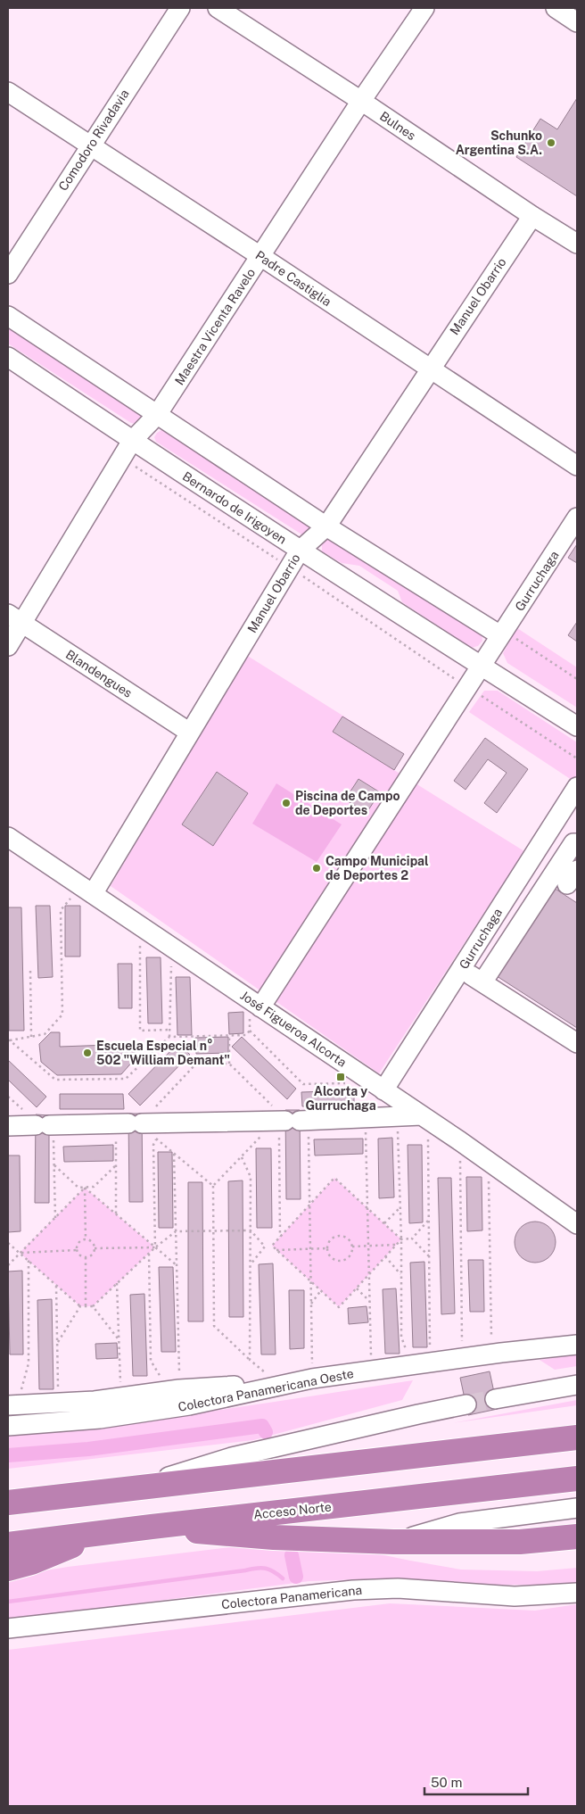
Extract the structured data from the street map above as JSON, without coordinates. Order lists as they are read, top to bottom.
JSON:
{
  "streets": {
    "highway": ["Acceso Norte"],
    "street": [
      "Bulnes",
      "Comodoro Rivadavia",
      "Padre Castiglia",
      "Manuel Obarrio",
      "Maestra Vicenta Ravelo",
      "Bernardo de Irigoyen",
      "Gurruchaga",
      "Blandengues",
      "José Figueroa Alcorta",
      "Colectora Panamericana Oeste",
      "Colectora Panamericana"
    ]
  },
  "crossings": [
    ["Bulnes", "Manuel Obarrio"],
    ["Bulnes", "Maestra Vicenta Ravelo"],
    ["Comodoro Rivadavia", "Padre Castiglia"],
    ["Padre Castiglia", "Manuel Obarrio"],
    ["Padre Castiglia", "Maestra Vicenta Ravelo"],
    ["Manuel Obarrio", "Bernardo de Irigoyen"],
    ["Manuel Obarrio", "Blandengues"],
    ["Manuel Obarrio", "José Figueroa Alcorta"],
    ["Maestra Vicenta Ravelo", "Bernardo de Irigoyen"],
    ["Maestra Vicenta Ravelo", "Blandengues"],
    ["Bernardo de Irigoyen", "Gurruchaga"],
    ["Gurruchaga", "José Figueroa Alcorta"]
  ],
  "places": {
    "other": [
      "Schunko Argentina S.A.",
      "Piscina de Campo de Deportes",
      "Campo Municipal de Deportes 2",
      "Escuela Especial n° 502 \"William Demant\""
    ],
    "transit": ["Alcorta y Gurruchaga"]
  },
  "scale_bar": "50 m"
}
